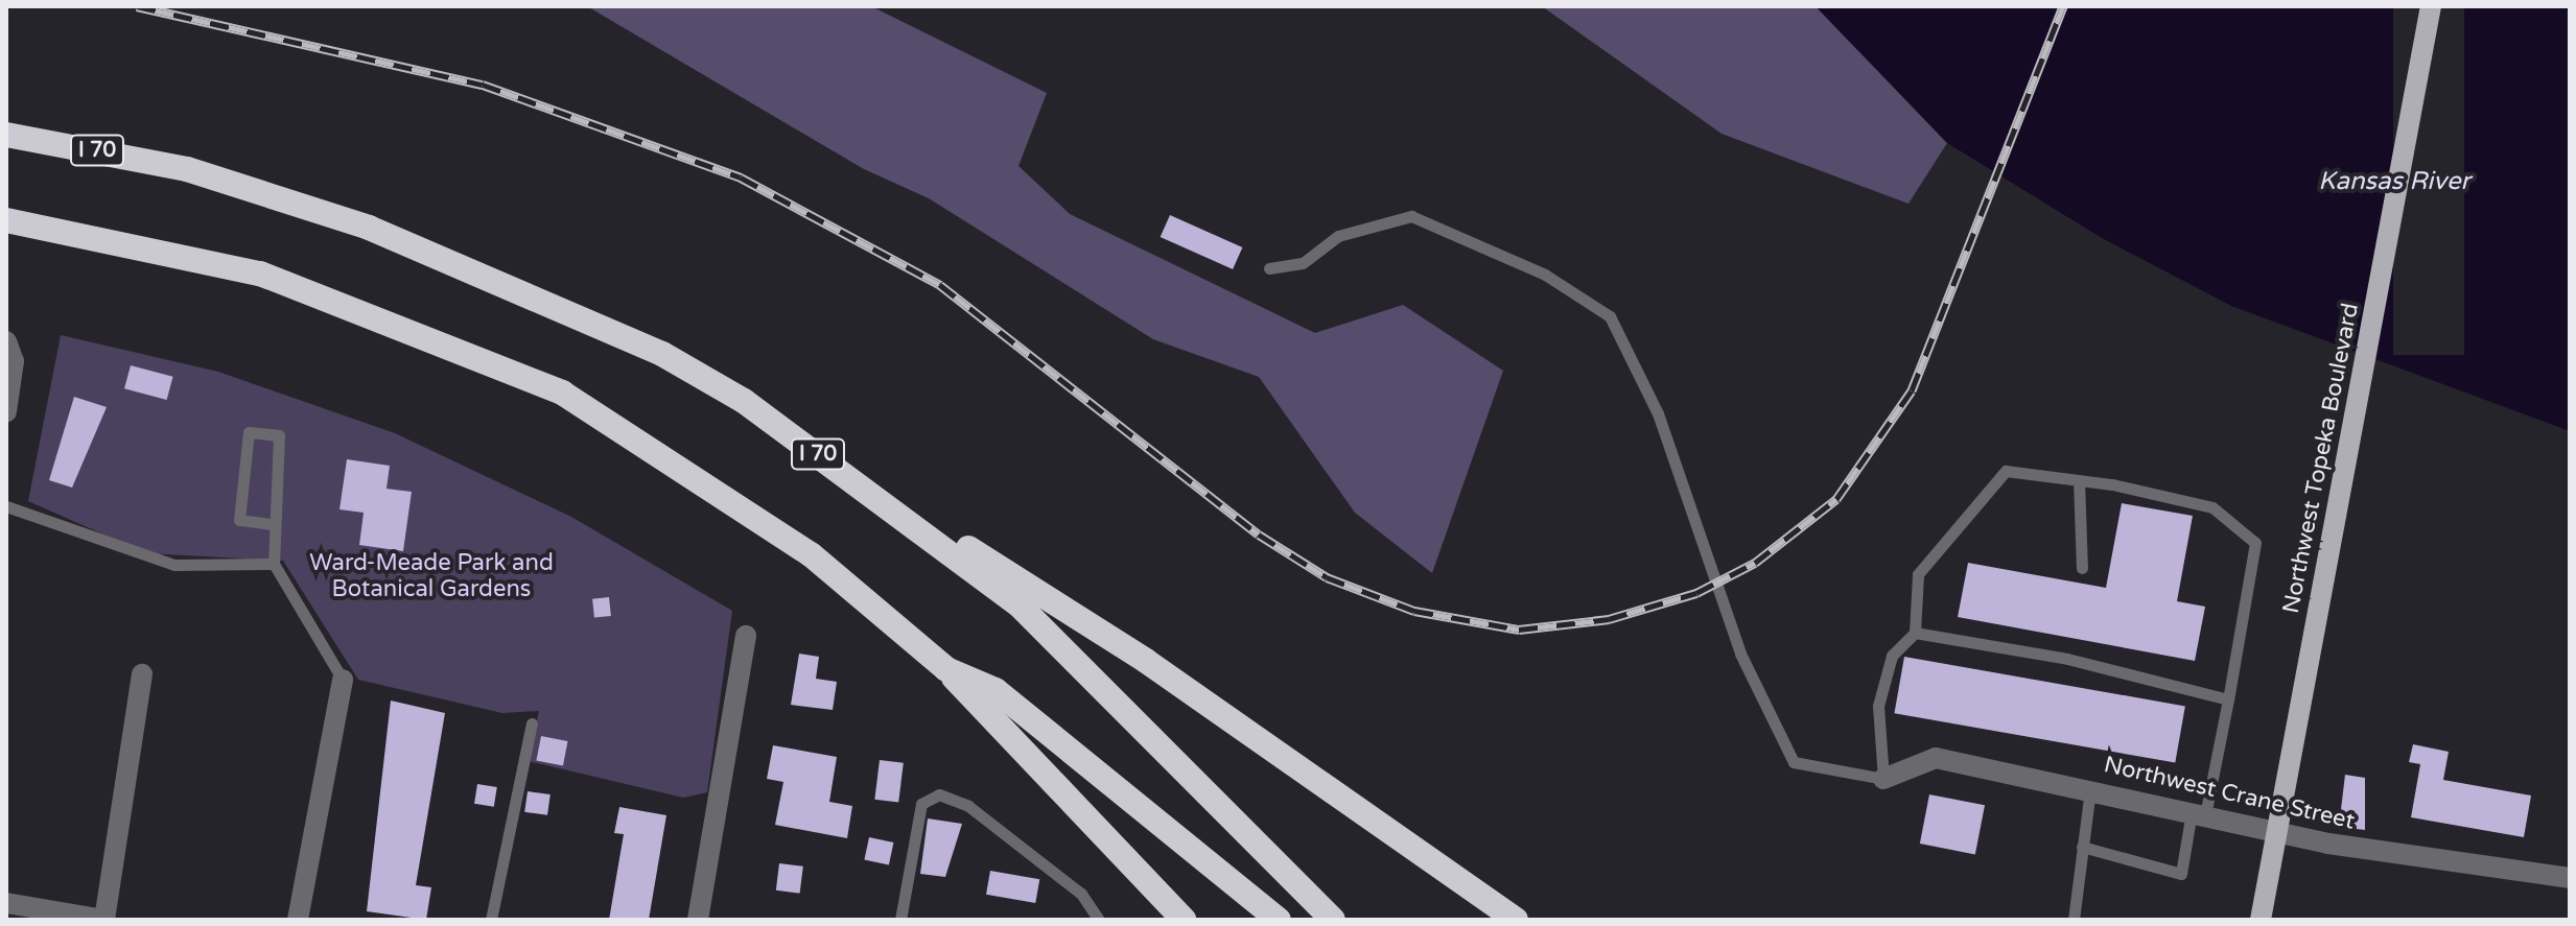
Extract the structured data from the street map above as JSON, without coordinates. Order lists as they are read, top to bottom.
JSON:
{
  "streets": {
    "highway": ["I 70"],
    "main road": ["Northwest Topeka Boulevard"],
    "street": ["Northwest Crane Street"]
  },
  "water": ["Kansas River"],
  "parks": ["Ward-Meade Park and Botanical Gardens"]
}
